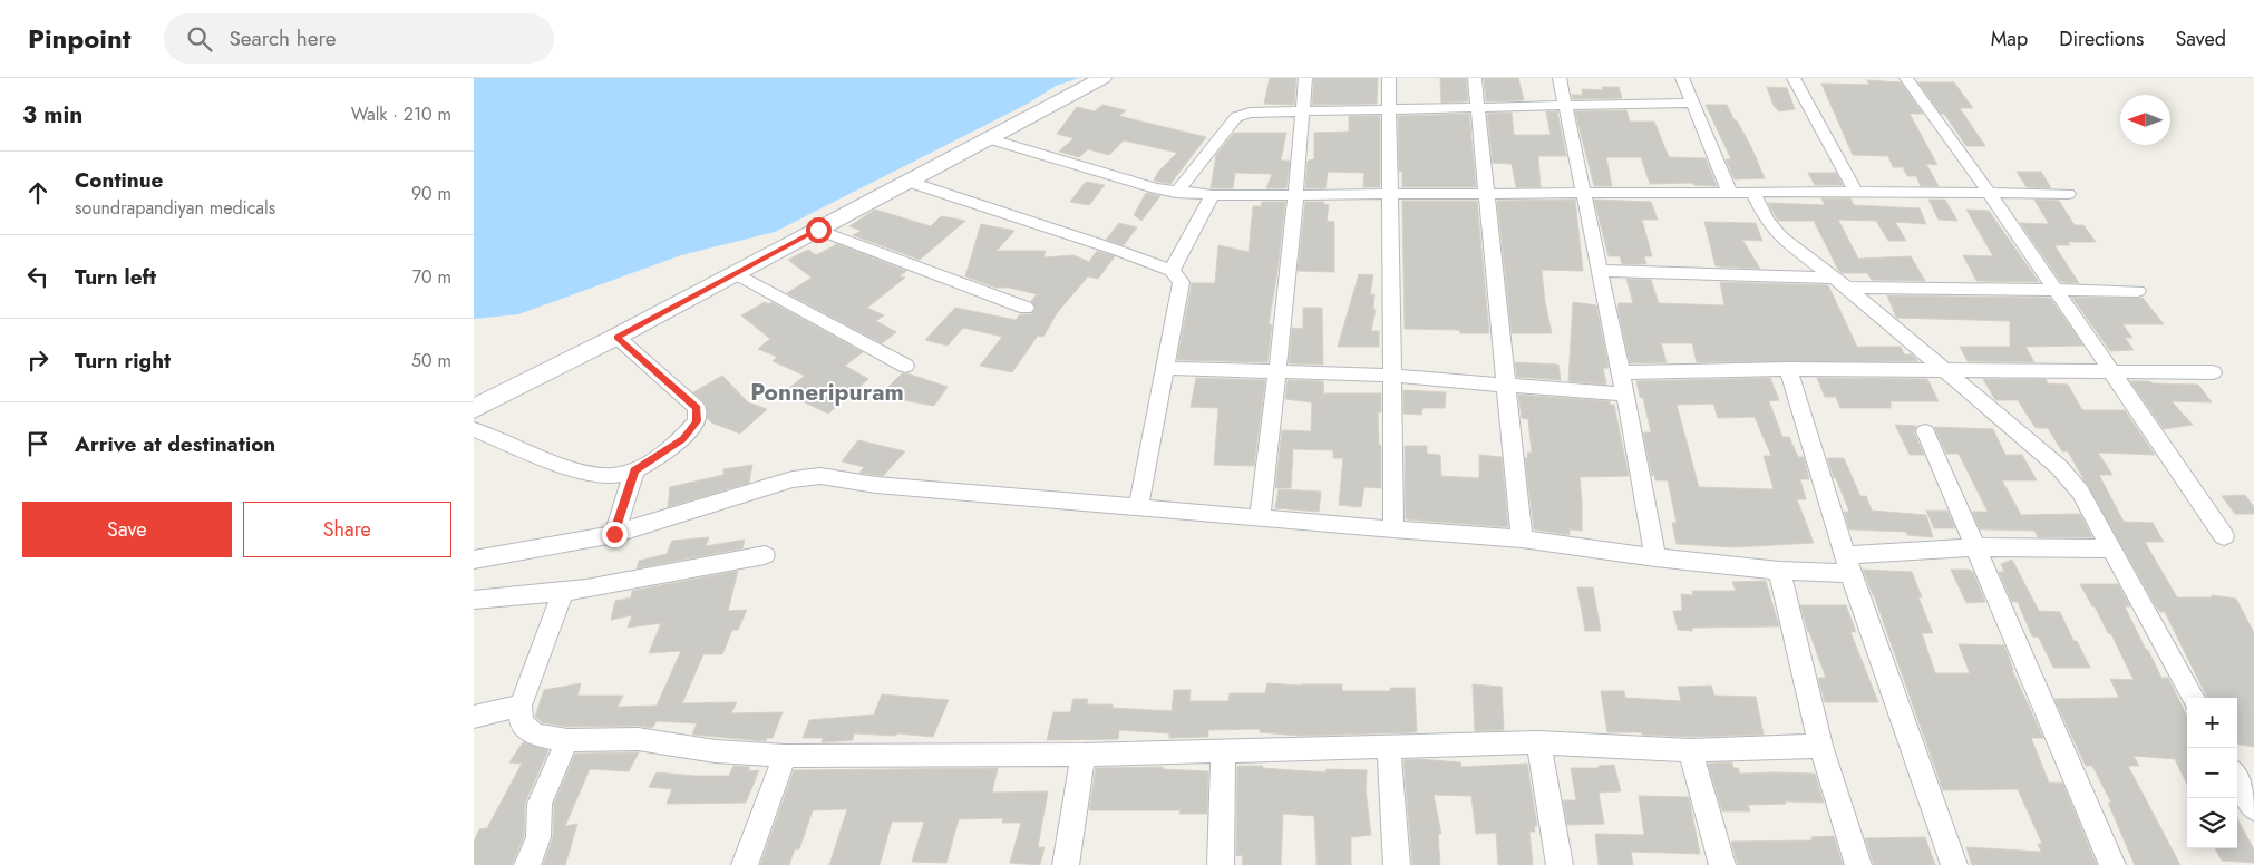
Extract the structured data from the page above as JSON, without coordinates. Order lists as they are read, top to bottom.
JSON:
{
  "districts": ["Ponneripuram"],
  "north": "left",
  "page": {
    "header": "Pinpoint",
    "search": "Search here",
    "nav": ["Map", "Directions", "Saved"],
    "heading": ["3 min", "Walk · 210 m"],
    "list": [
      ["Continue", "soundrapandiyan medicals", "90 m"],
      ["Turn left", "70 m"],
      ["Turn right", "50 m"],
      "Arrive at destination"
    ],
    "buttons": ["Save", "Share"],
    "map_buttons": ["+", "−"]
  }
}
